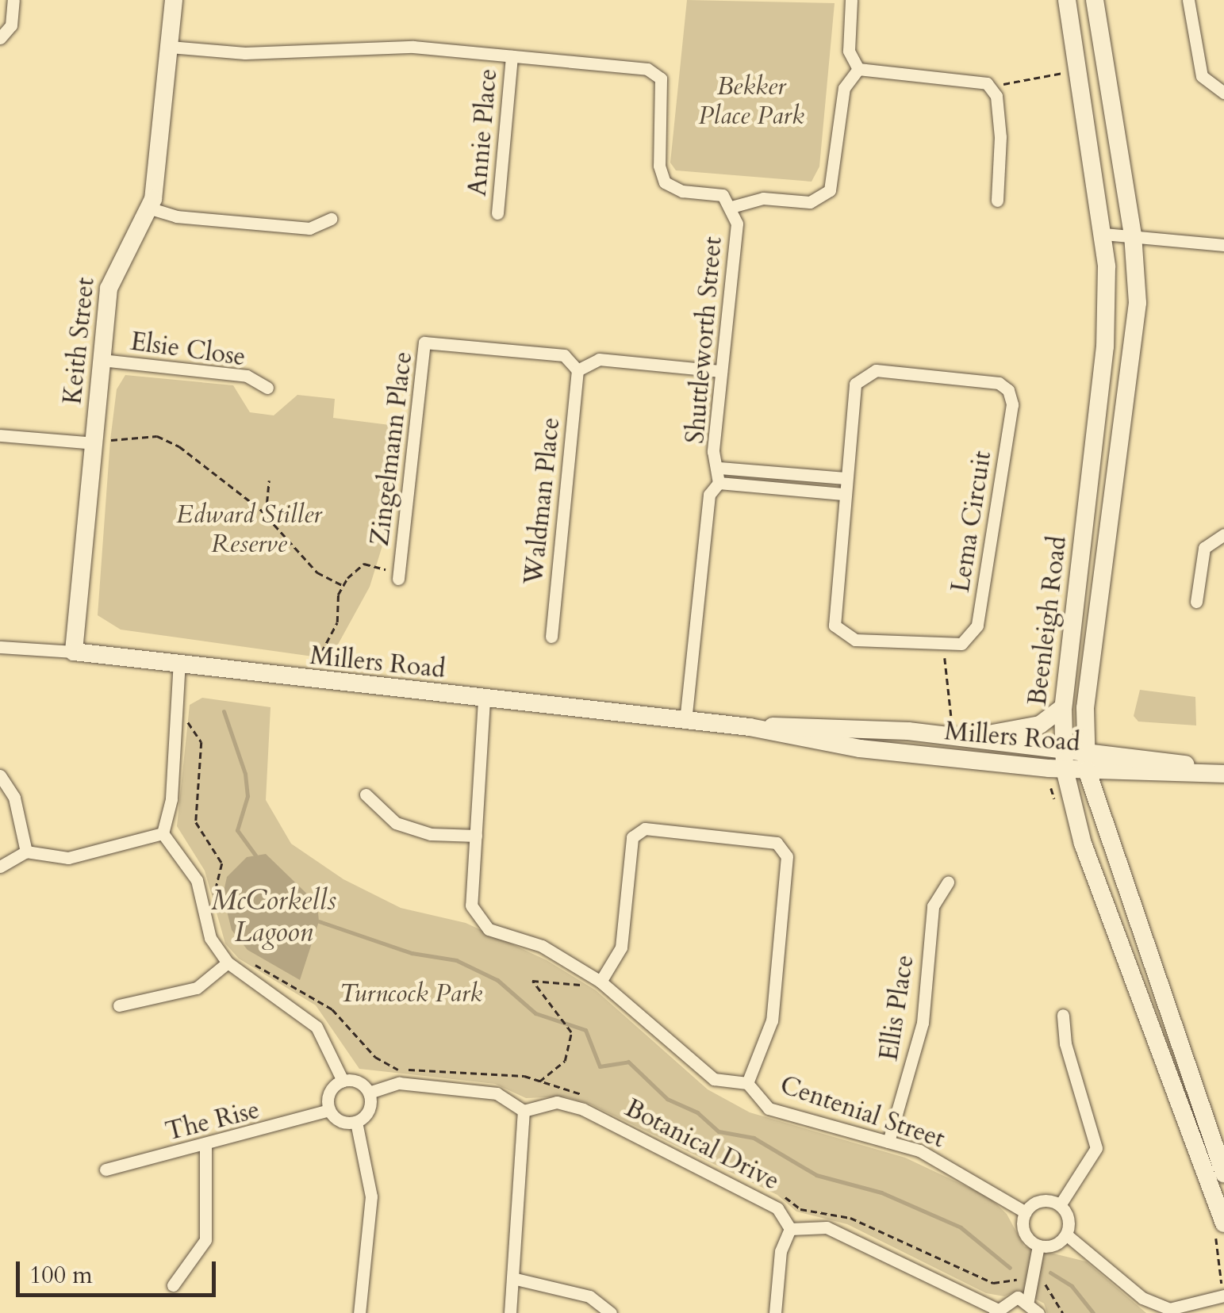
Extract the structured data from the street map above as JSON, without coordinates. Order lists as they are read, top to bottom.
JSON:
{
  "streets": {
    "main road": ["Keith Street", "Beenleigh Road", "Millers Road"],
    "street": [
      "Annie Place",
      "Shuttleworth Street",
      "Elsie Close",
      "Zingelmann Place",
      "Waldman Place",
      "Lema Circuit",
      "Ellis Place",
      "Centenial Street",
      "The Rise",
      "Botanical Drive"
    ]
  },
  "crossings": [
    ["Annie Place", "Shuttleworth Street"],
    ["Shuttleworth Street", "Keith Street"],
    ["Shuttleworth Street", "Millers Road"],
    ["Keith Street", "Elsie Close"],
    ["Keith Street", "Millers Road"],
    ["Zingelmann Place", "Waldman Place"],
    ["Beenleigh Road", "Millers Road"],
    ["Millers Road", "Centenial Street"],
    ["Ellis Place", "Centenial Street"]
  ],
  "water": ["McCorkells Lagoon"],
  "parks": ["Bekker Place Park", "Edward Stiller Reserve", "Turncock Park"],
  "scale_bar": "100 m"
}
